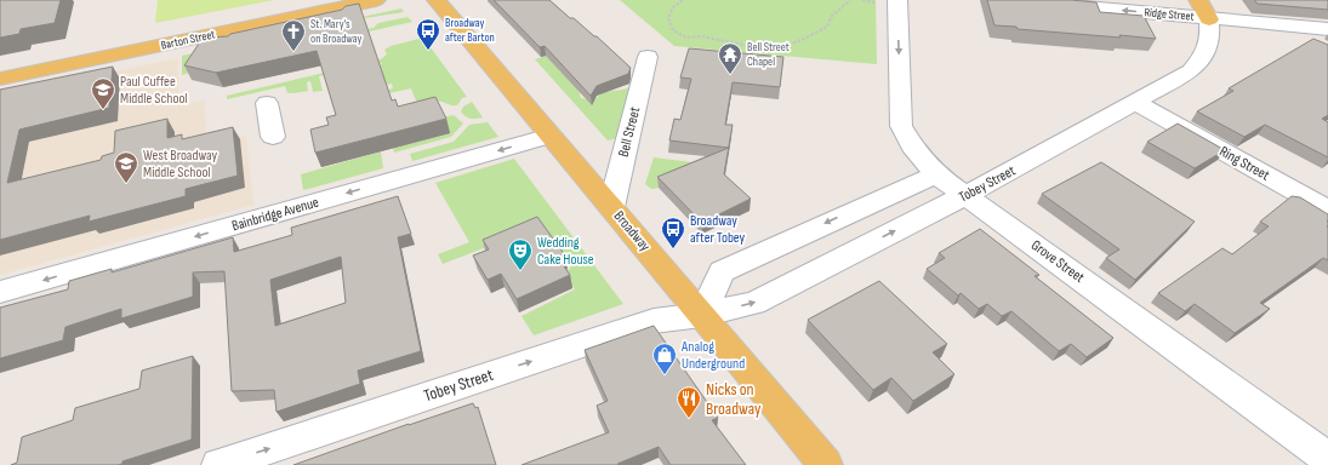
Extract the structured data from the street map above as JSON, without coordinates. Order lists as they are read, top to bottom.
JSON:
{
  "streets": {
    "main road": ["Barton Street", "Tobey Street", "Broadway"],
    "street": [
      "Ridge Street",
      "Bell Street",
      "Ring Street",
      "Bainbridge Avenue",
      "Grove Street"
    ]
  },
  "crossings": [
    ["Ridge Street", "Tobey Street"],
    ["Bell Street", "Broadway"],
    ["Ring Street", "Tobey Street"],
    ["Tobey Street", "Broadway"],
    ["Tobey Street", "Grove Street"],
    ["Bainbridge Avenue", "Broadway"]
  ],
  "one_way": ["Ridge Street", "Tobey Street", "Bainbridge Avenue"],
  "places": {
    "bus stop": ["Broadway after Barton", "Broadway after Tobey"],
    "church": ["St. Mary's on Broadway"],
    "temple": ["Bell Street Chapel"],
    "school or university": ["Paul Cuffee Middle School", "West Broadway Middle School"],
    "theatre": ["Wedding Cake House"],
    "shop": ["Analog Underground"],
    "restaurant": ["Nicks on Broadway"]
  }
}
